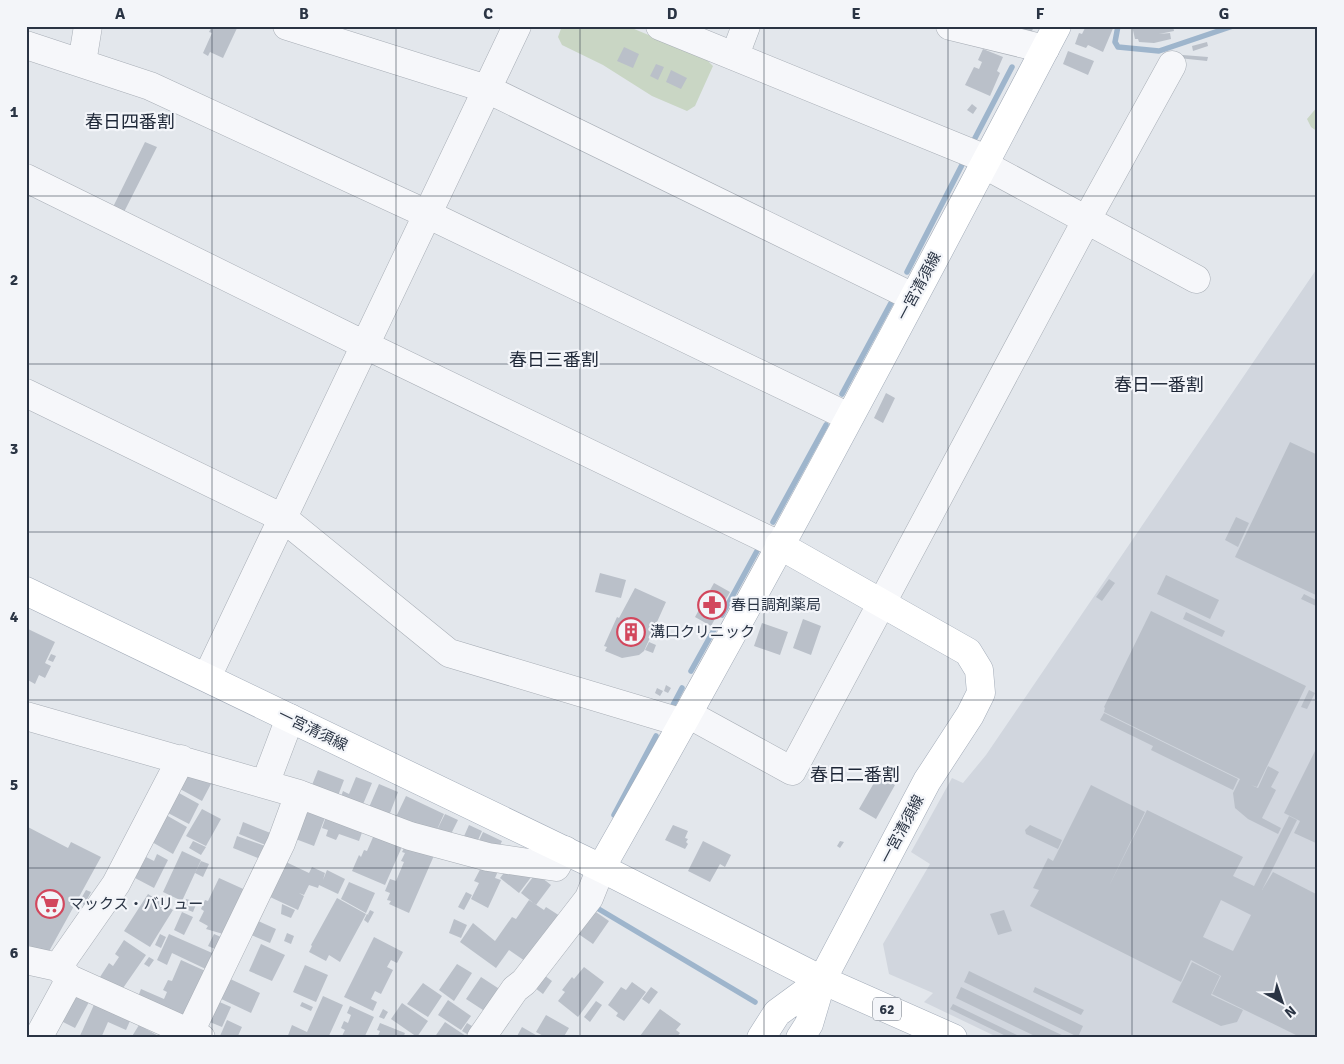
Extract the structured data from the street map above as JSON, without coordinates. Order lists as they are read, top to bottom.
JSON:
{
  "streets": {
    "main road": ["一宮清須線", "62"]
  },
  "crossings": [
    ["一宮清須線", "62"]
  ],
  "districts": [
    "春日四番割",
    "春日三番割",
    "春日一番割",
    "春日二番割"
  ],
  "places": {
    "pharmacy": ["春日調剤薬局"],
    "building": ["溝口クリニック"],
    "supermarket": ["マックス・バリュー"]
  },
  "north": "bottom right",
  "grid": {
    "columns": [
      "A",
      "B",
      "C",
      "D",
      "E",
      "F",
      "G"
    ],
    "rows": [
      "1",
      "2",
      "3",
      "4",
      "5",
      "6"
    ]
  }
}
